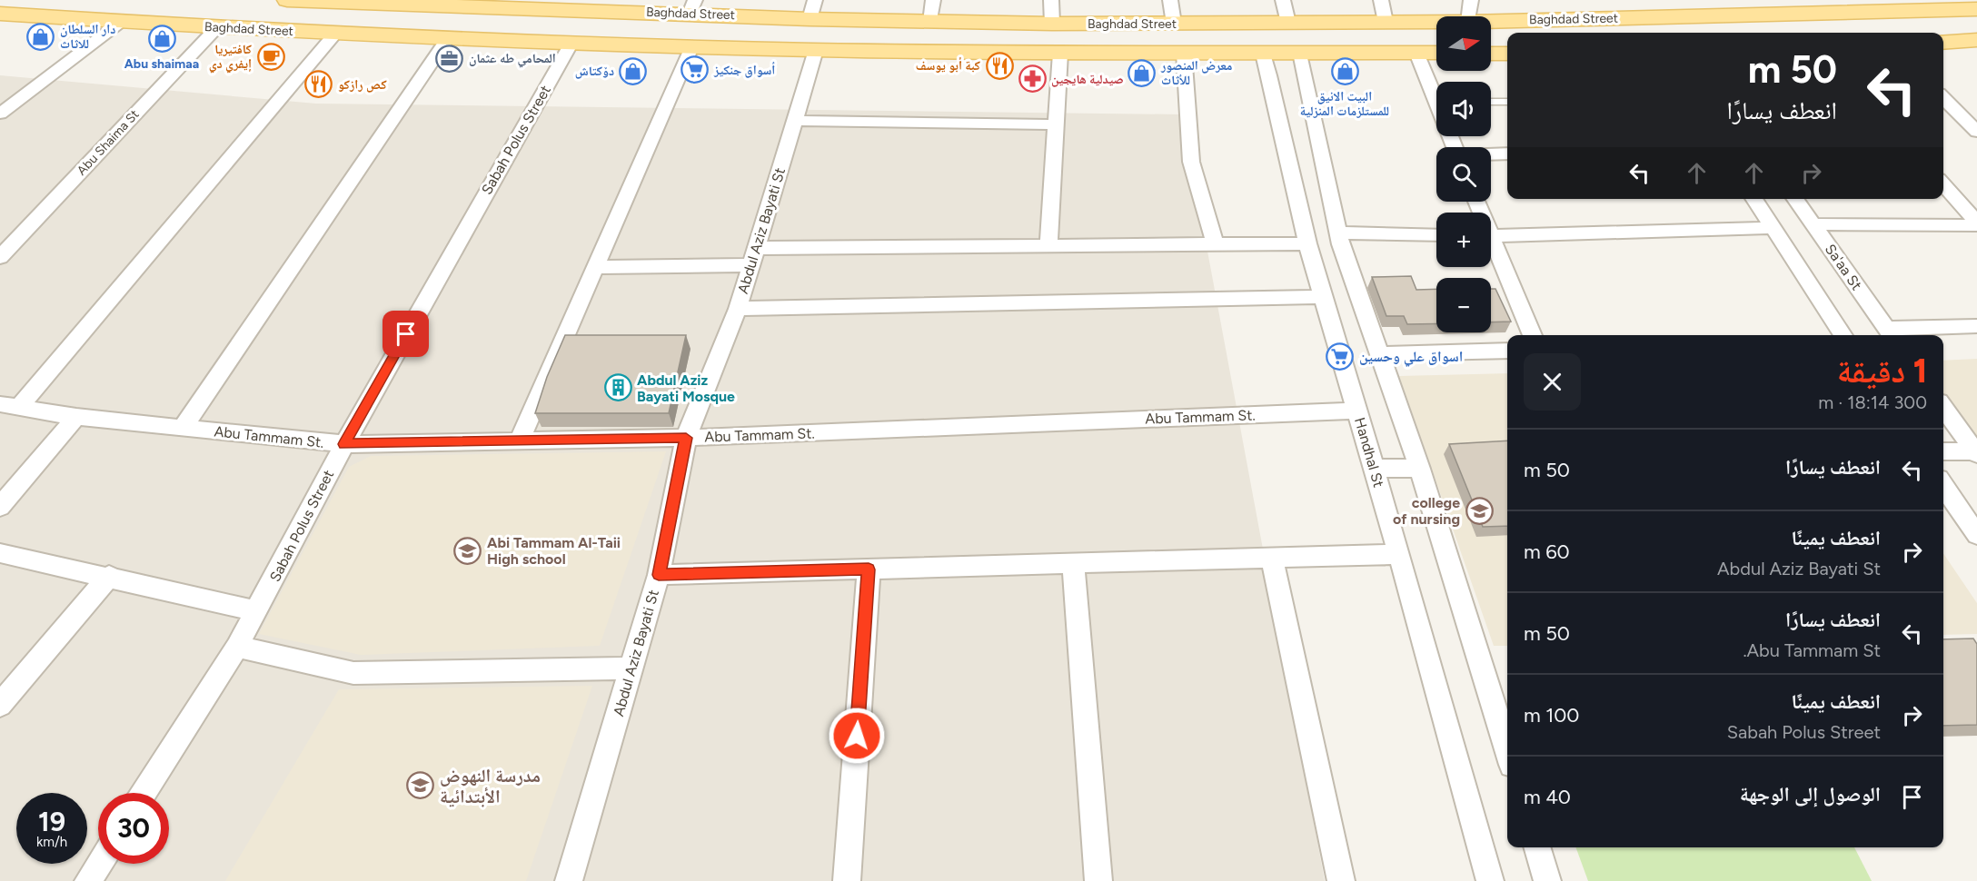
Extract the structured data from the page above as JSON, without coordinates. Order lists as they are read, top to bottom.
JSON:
{
  "streets": {
    "main road": ["Baghdad Street"],
    "street": [
      "Sabah Polus Street",
      "Abu Shaima St",
      "Abdul Aziz Bayati St",
      "Sa'aa St",
      "Abu Tammam St.",
      "Handhal St"
    ]
  },
  "crossings": [
    ["Baghdad Street", "Sabah Polus Street"],
    ["Baghdad Street", "Abu Shaima St"],
    ["Baghdad Street", "Abdul Aziz Bayati St"],
    ["Baghdad Street", "Handhal St"],
    ["Sabah Polus Street", "Abu Tammam St."],
    ["Abdul Aziz Bayati St", "Abu Tammam St."],
    ["Abu Tammam St.", "Handhal St"]
  ],
  "places": {
    "shop": [
      "دار السلطان للاثاث",
      "Abu shaimaa",
      "دۆکتاش",
      "البيت الانيق للمستلزمات المنزلية",
      "معرض المنصور للأثاث"
    ],
    "cafe": ["كافتيريا إيفري دي"],
    "office": ["المحامي طه عثمان"],
    "restaurant": ["كبة أبو يوسف", "كص رازكو"],
    "supermarket": ["أسواق جنكيز", "اسواق علي وحسين"],
    "pharmacy": ["صيدلية هايجين"],
    "building": ["Abdul Aziz Bayati Mosque"],
    "school or university": ["college of nursing", "Abi Tammam Al-Taii High school", "مدرسة النهوض الأبتدائية"]
  },
  "north": "right",
  "page": {
    "map_buttons": ["+", "−"],
    "turn": ["50 m", "انعطف يسارًا"],
    "heading": ["1 دقيقة", "300 m · 18:14"],
    "list": [
      {
        "name": "انعطف يسارًا",
        "value": "50 m"
      },
      {
        "name": "انعطف يمينًا",
        "note": "Abdul Aziz Bayati St",
        "value": "60 m"
      },
      {
        "name": "انعطف يسارًا",
        "note": "Abu Tammam St.",
        "value": "50 m"
      },
      {
        "name": "انعطف يمينًا",
        "note": "Sabah Polus Street",
        "value": "100 m"
      },
      {
        "name": "الوصول إلى الوجهة",
        "value": "40 m"
      }
    ],
    "speed": "19 km/h",
    "limit": "30"
  }
}
